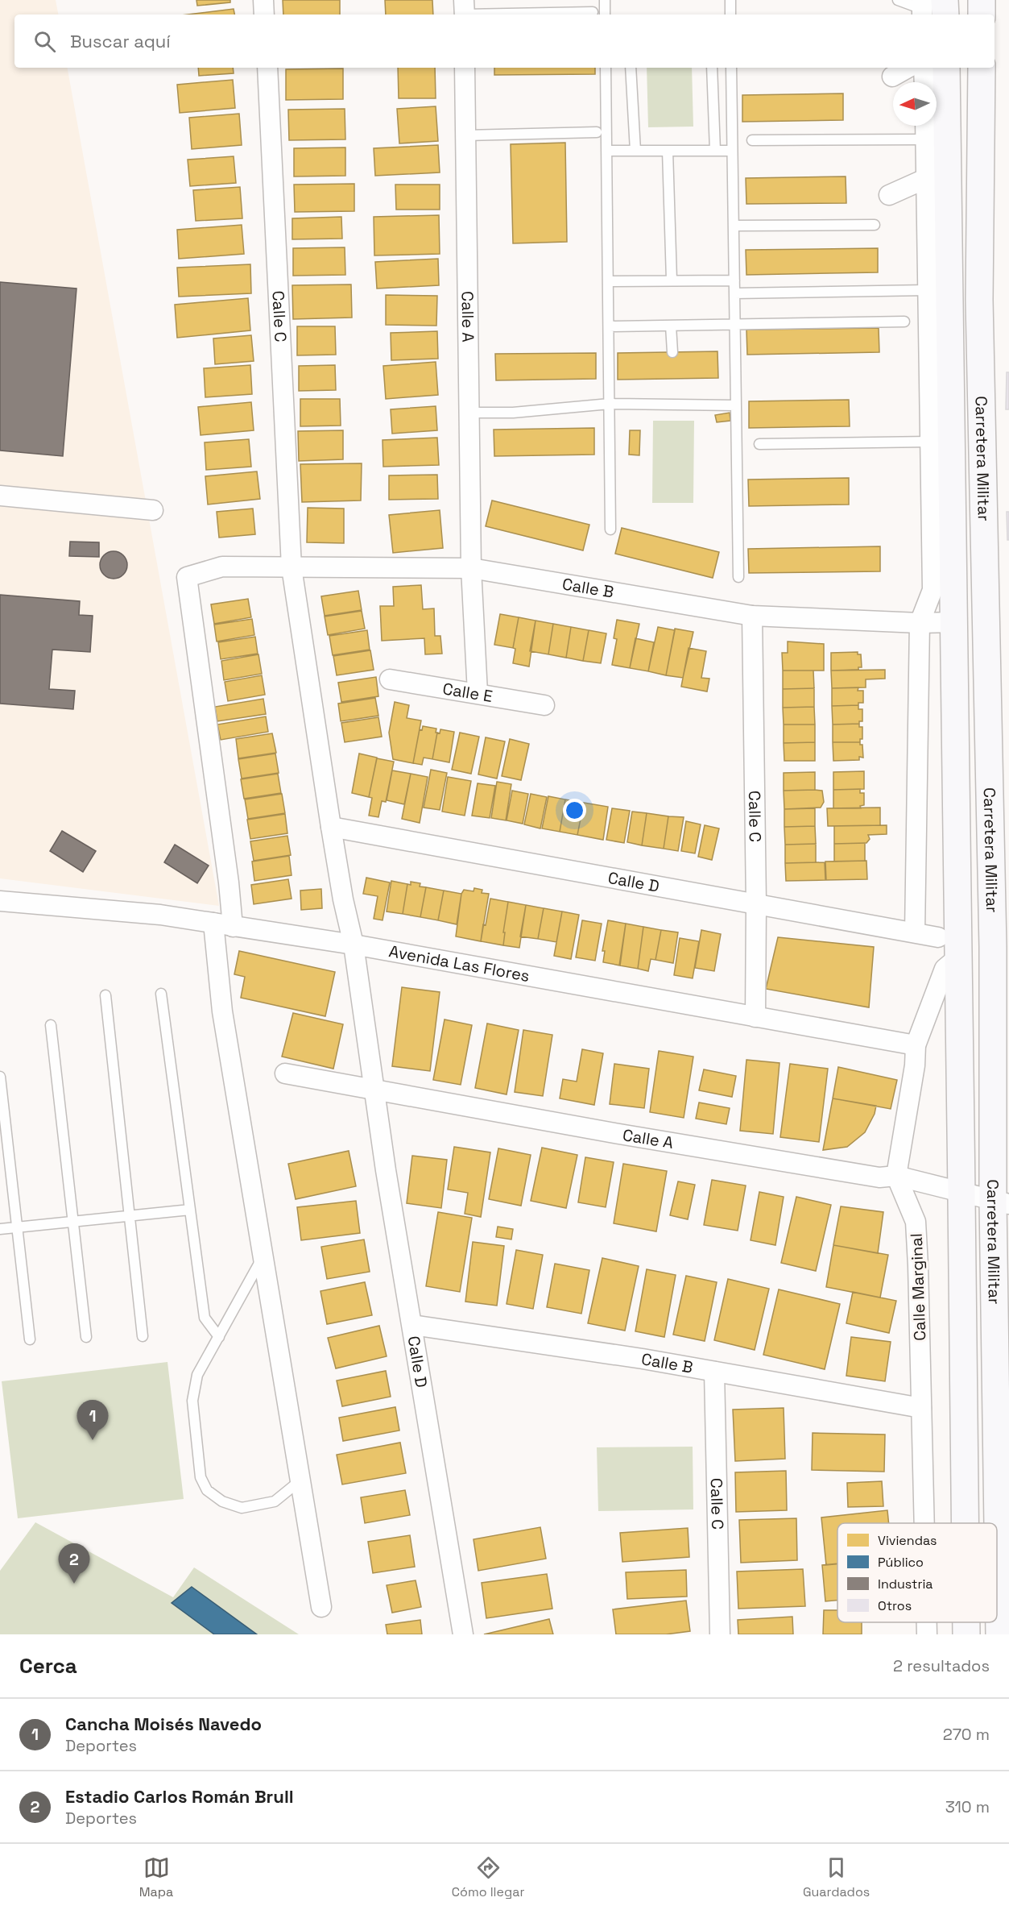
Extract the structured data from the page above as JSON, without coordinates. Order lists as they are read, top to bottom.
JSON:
{
  "streets": {
    "main road": ["Carretera Militar"],
    "street": [
      "Calle C",
      "Calle A",
      "Calle B",
      "Calle E",
      "Calle D",
      "Avenida Las Flores",
      "Calle Marginal"
    ]
  },
  "crossings": [
    ["Calle C", "Calle B"],
    ["Calle C", "Calle D"],
    ["Calle C", "Avenida Las Flores"],
    ["Calle A", "Carretera Militar"],
    ["Calle A", "Calle B"],
    ["Calle A", "Calle E"],
    ["Calle A", "Calle D"],
    ["Calle A", "Calle Marginal"],
    ["Carretera Militar", "Calle B"],
    ["Calle B", "Calle D"],
    ["Calle B", "Avenida Las Flores"],
    ["Calle B", "Calle Marginal"],
    ["Calle D", "Avenida Las Flores"]
  ],
  "legend": [
    "Viviendas",
    "Público",
    "Industria",
    "Otros"
  ],
  "north": "left",
  "page": {
    "search": "Buscar aquí",
    "pins": ["1", "2"],
    "heading": ["Cerca", "2 resultados"],
    "list": [
      {
        "mark": "1",
        "name": "Cancha Moisés Navedo",
        "note": "Deportes",
        "value": "270 m"
      },
      {
        "mark": "2",
        "name": "Estadio Carlos Román Brull",
        "note": "Deportes",
        "value": "310 m"
      }
    ],
    "nav": ["Mapa", "Cómo llegar", "Guardados"]
  }
}
